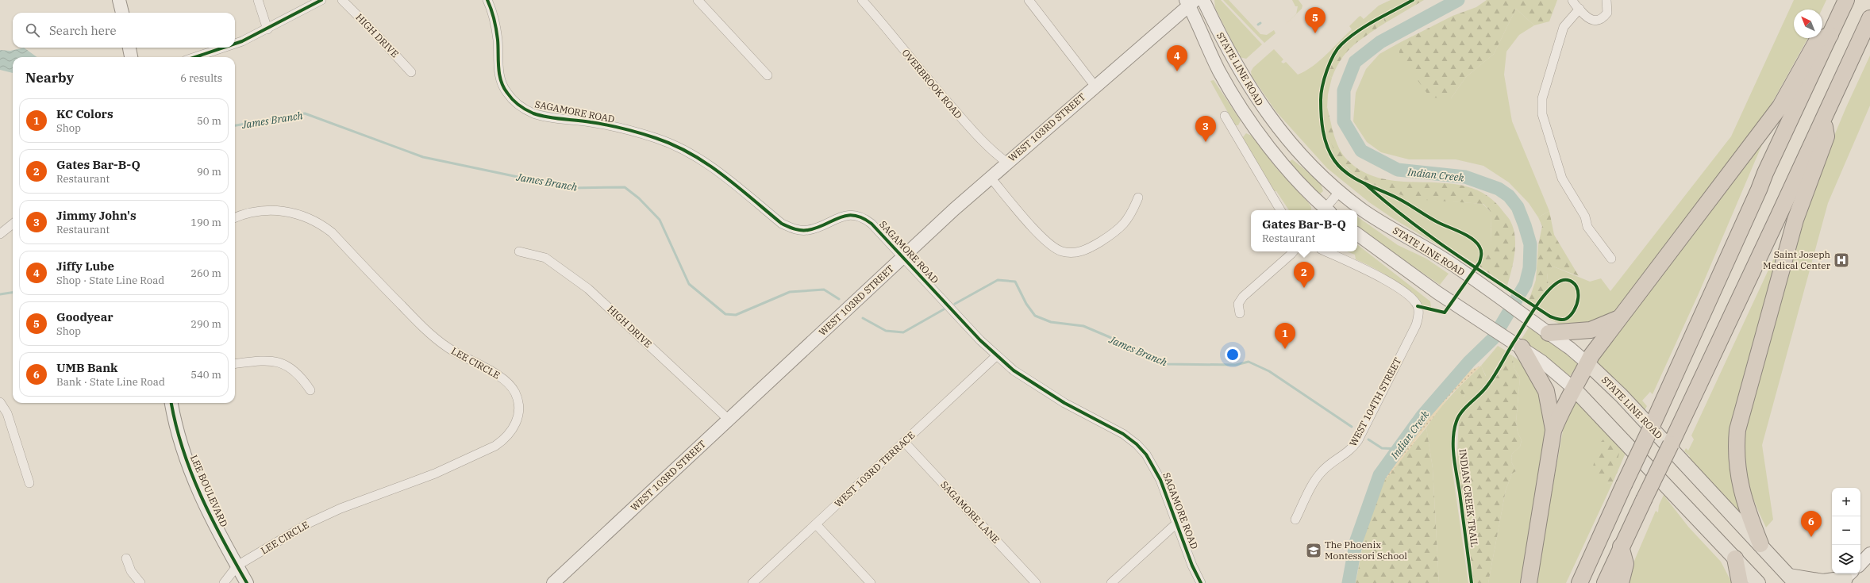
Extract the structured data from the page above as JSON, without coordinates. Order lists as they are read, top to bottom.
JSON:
{
  "streets": {
    "main road": ["STATE LINE ROAD", "WEST 103RD STREET", "LEE BOULEVARD"],
    "street": [
      "HIGH DRIVE",
      "OVERBROOK ROAD",
      "SAGAMORE ROAD",
      "LEE CIRCLE",
      "WEST 104TH STREET",
      "WEST 103RD TERRACE",
      "SAGAMORE LANE"
    ],
    "cycle path": ["INDIAN CREEK TRAIL"]
  },
  "crossings": [
    ["HIGH DRIVE", "WEST 103RD STREET"],
    ["STATE LINE ROAD", "WEST 103RD STREET"],
    ["OVERBROOK ROAD", "WEST 103RD STREET"],
    ["SAGAMORE ROAD", "WEST 103RD STREET"],
    ["SAGAMORE ROAD", "WEST 103RD TERRACE"],
    ["LEE CIRCLE", "LEE BOULEVARD"],
    ["WEST 103RD TERRACE", "SAGAMORE LANE"]
  ],
  "water": ["James Branch", "Indian Creek"],
  "places": {
    "hospital": ["Saint Joseph Medical Center"],
    "school or university": ["The Phoenix Montessori School"]
  },
  "north": "top left",
  "page": {
    "pins": [
      "5",
      "4",
      "3",
      "2",
      "1",
      "6"
    ],
    "search": "Search here",
    "heading": ["Nearby", "6 results"],
    "list": [
      {
        "mark": "1",
        "name": "KC Colors",
        "note": "Shop",
        "value": "50 m"
      },
      {
        "mark": "2",
        "name": "Gates Bar-B-Q",
        "note": "Restaurant",
        "value": "90 m"
      },
      {
        "mark": "3",
        "name": "Jimmy John's",
        "note": "Restaurant",
        "value": "190 m"
      },
      {
        "mark": "4",
        "name": "Jiffy Lube",
        "note": "Shop · State Line Road",
        "value": "260 m"
      },
      {
        "mark": "5",
        "name": "Goodyear",
        "note": "Shop",
        "value": "290 m"
      },
      {
        "mark": "6",
        "name": "UMB Bank",
        "note": "Bank · State Line Road",
        "value": "540 m"
      }
    ],
    "popup": ["Gates Bar-B-Q", "Restaurant"],
    "map_buttons": ["+", "−"]
  }
}
